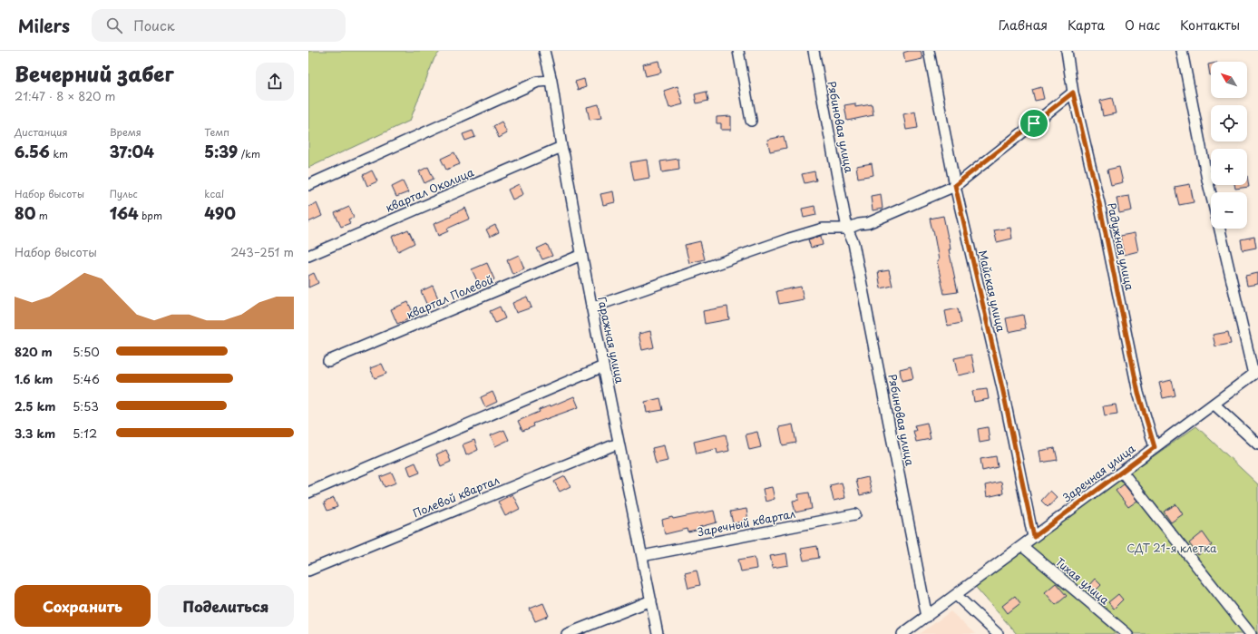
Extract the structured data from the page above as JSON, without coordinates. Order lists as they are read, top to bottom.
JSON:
{
  "streets": {
    "street": [
      "Рябиновая улица",
      "квартал Околица",
      "Радужная улица",
      "Майская улица",
      "квартал Полевой",
      "Гаражная улица",
      "Заречная улица",
      "Полевой квартал",
      "Заречный квартал",
      "Тихая улица"
    ]
  },
  "crossings": [
    ["Рябиновая улица", "Заречная улица"],
    ["квартал Околица", "Гаражная улица"],
    ["Радужная улица", "Заречная улица"],
    ["Майская улица", "Заречная улица"],
    ["квартал Полевой", "Гаражная улица"],
    ["Гаражная улица", "Заречный квартал"],
    ["Заречная улица", "Тихая улица"]
  ],
  "parks": ["СДТ 21-я клетка"],
  "north": "top left",
  "page": {
    "header": "Milers",
    "search": "Поиск",
    "nav": [
      "Главная",
      "Карта",
      "О нас",
      "Контакты"
    ],
    "heading": ["Вечерний забег", "21:47 · 8 × 820 m"],
    "map_buttons": ["+", "−"],
    "stats": [
      ["Дистанция", "6.56 km"],
      ["Время", "37:04"],
      ["Темп", "5:39 /km"],
      ["Набор высоты", "80 m"],
      ["Пульс", "164 bpm"],
      ["kcal", "490"]
    ],
    "chart": ["Набор высоты", "243–251 m"],
    "list": [
      {
        "name": "820 m",
        "note": "5:50"
      },
      {
        "name": "1.6 km",
        "note": "5:46"
      },
      {
        "name": "2.5 km",
        "note": "5:53"
      },
      {
        "name": "3.3 km",
        "note": "5:12"
      }
    ],
    "buttons": ["Сохранить", "Поделиться"]
  }
}
